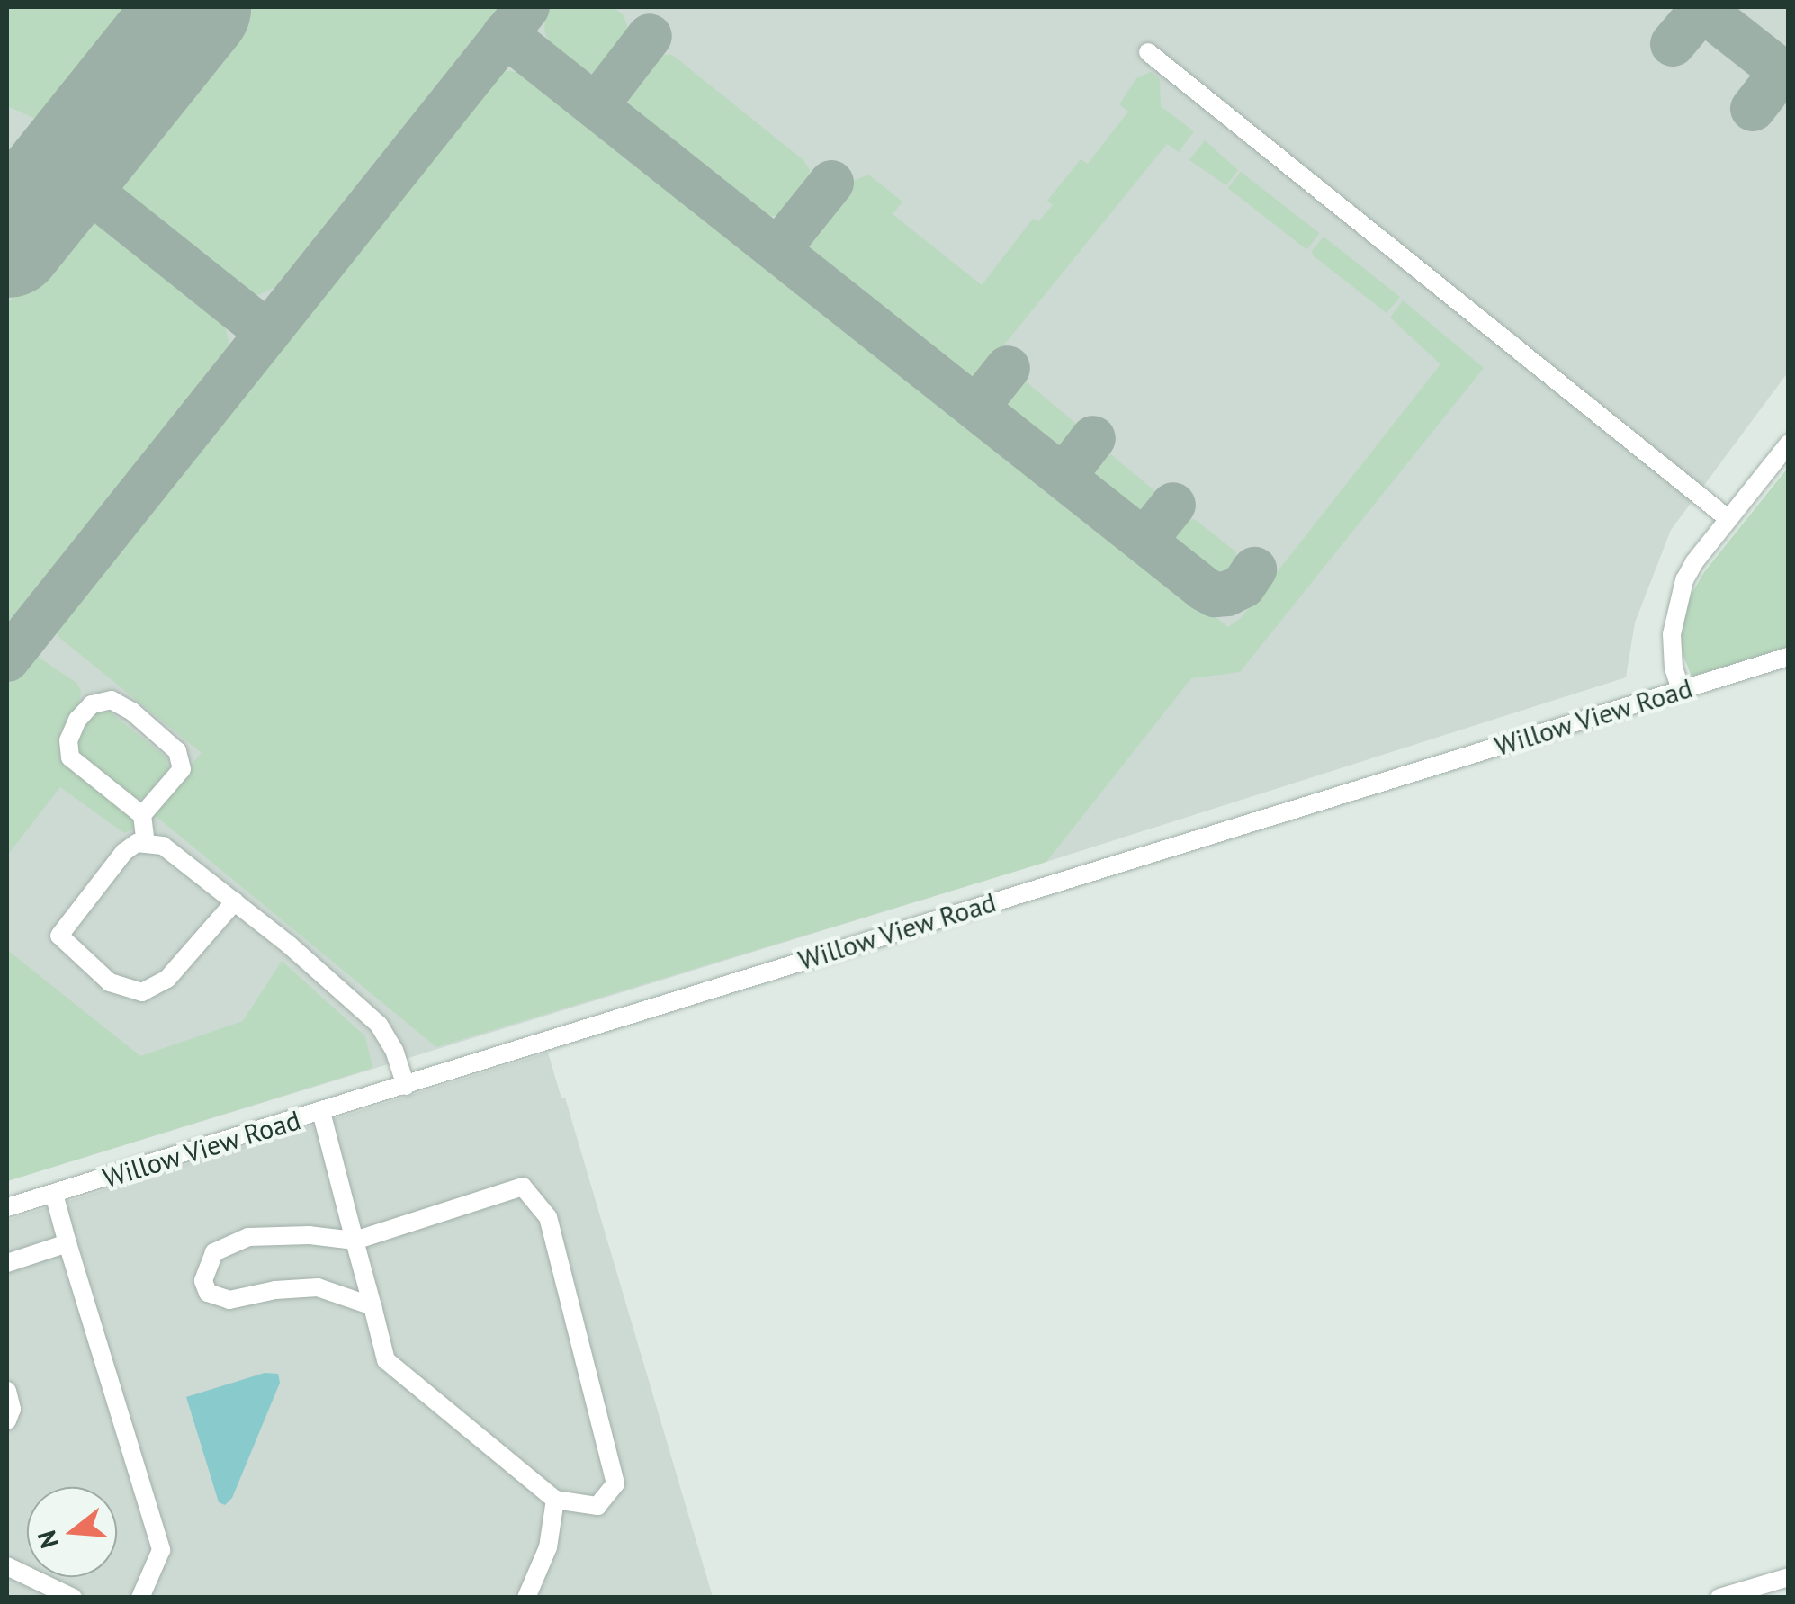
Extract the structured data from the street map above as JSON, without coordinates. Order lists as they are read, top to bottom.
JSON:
{
  "streets": {
    "street": ["Willow View Road"]
  },
  "north": "left"
}
